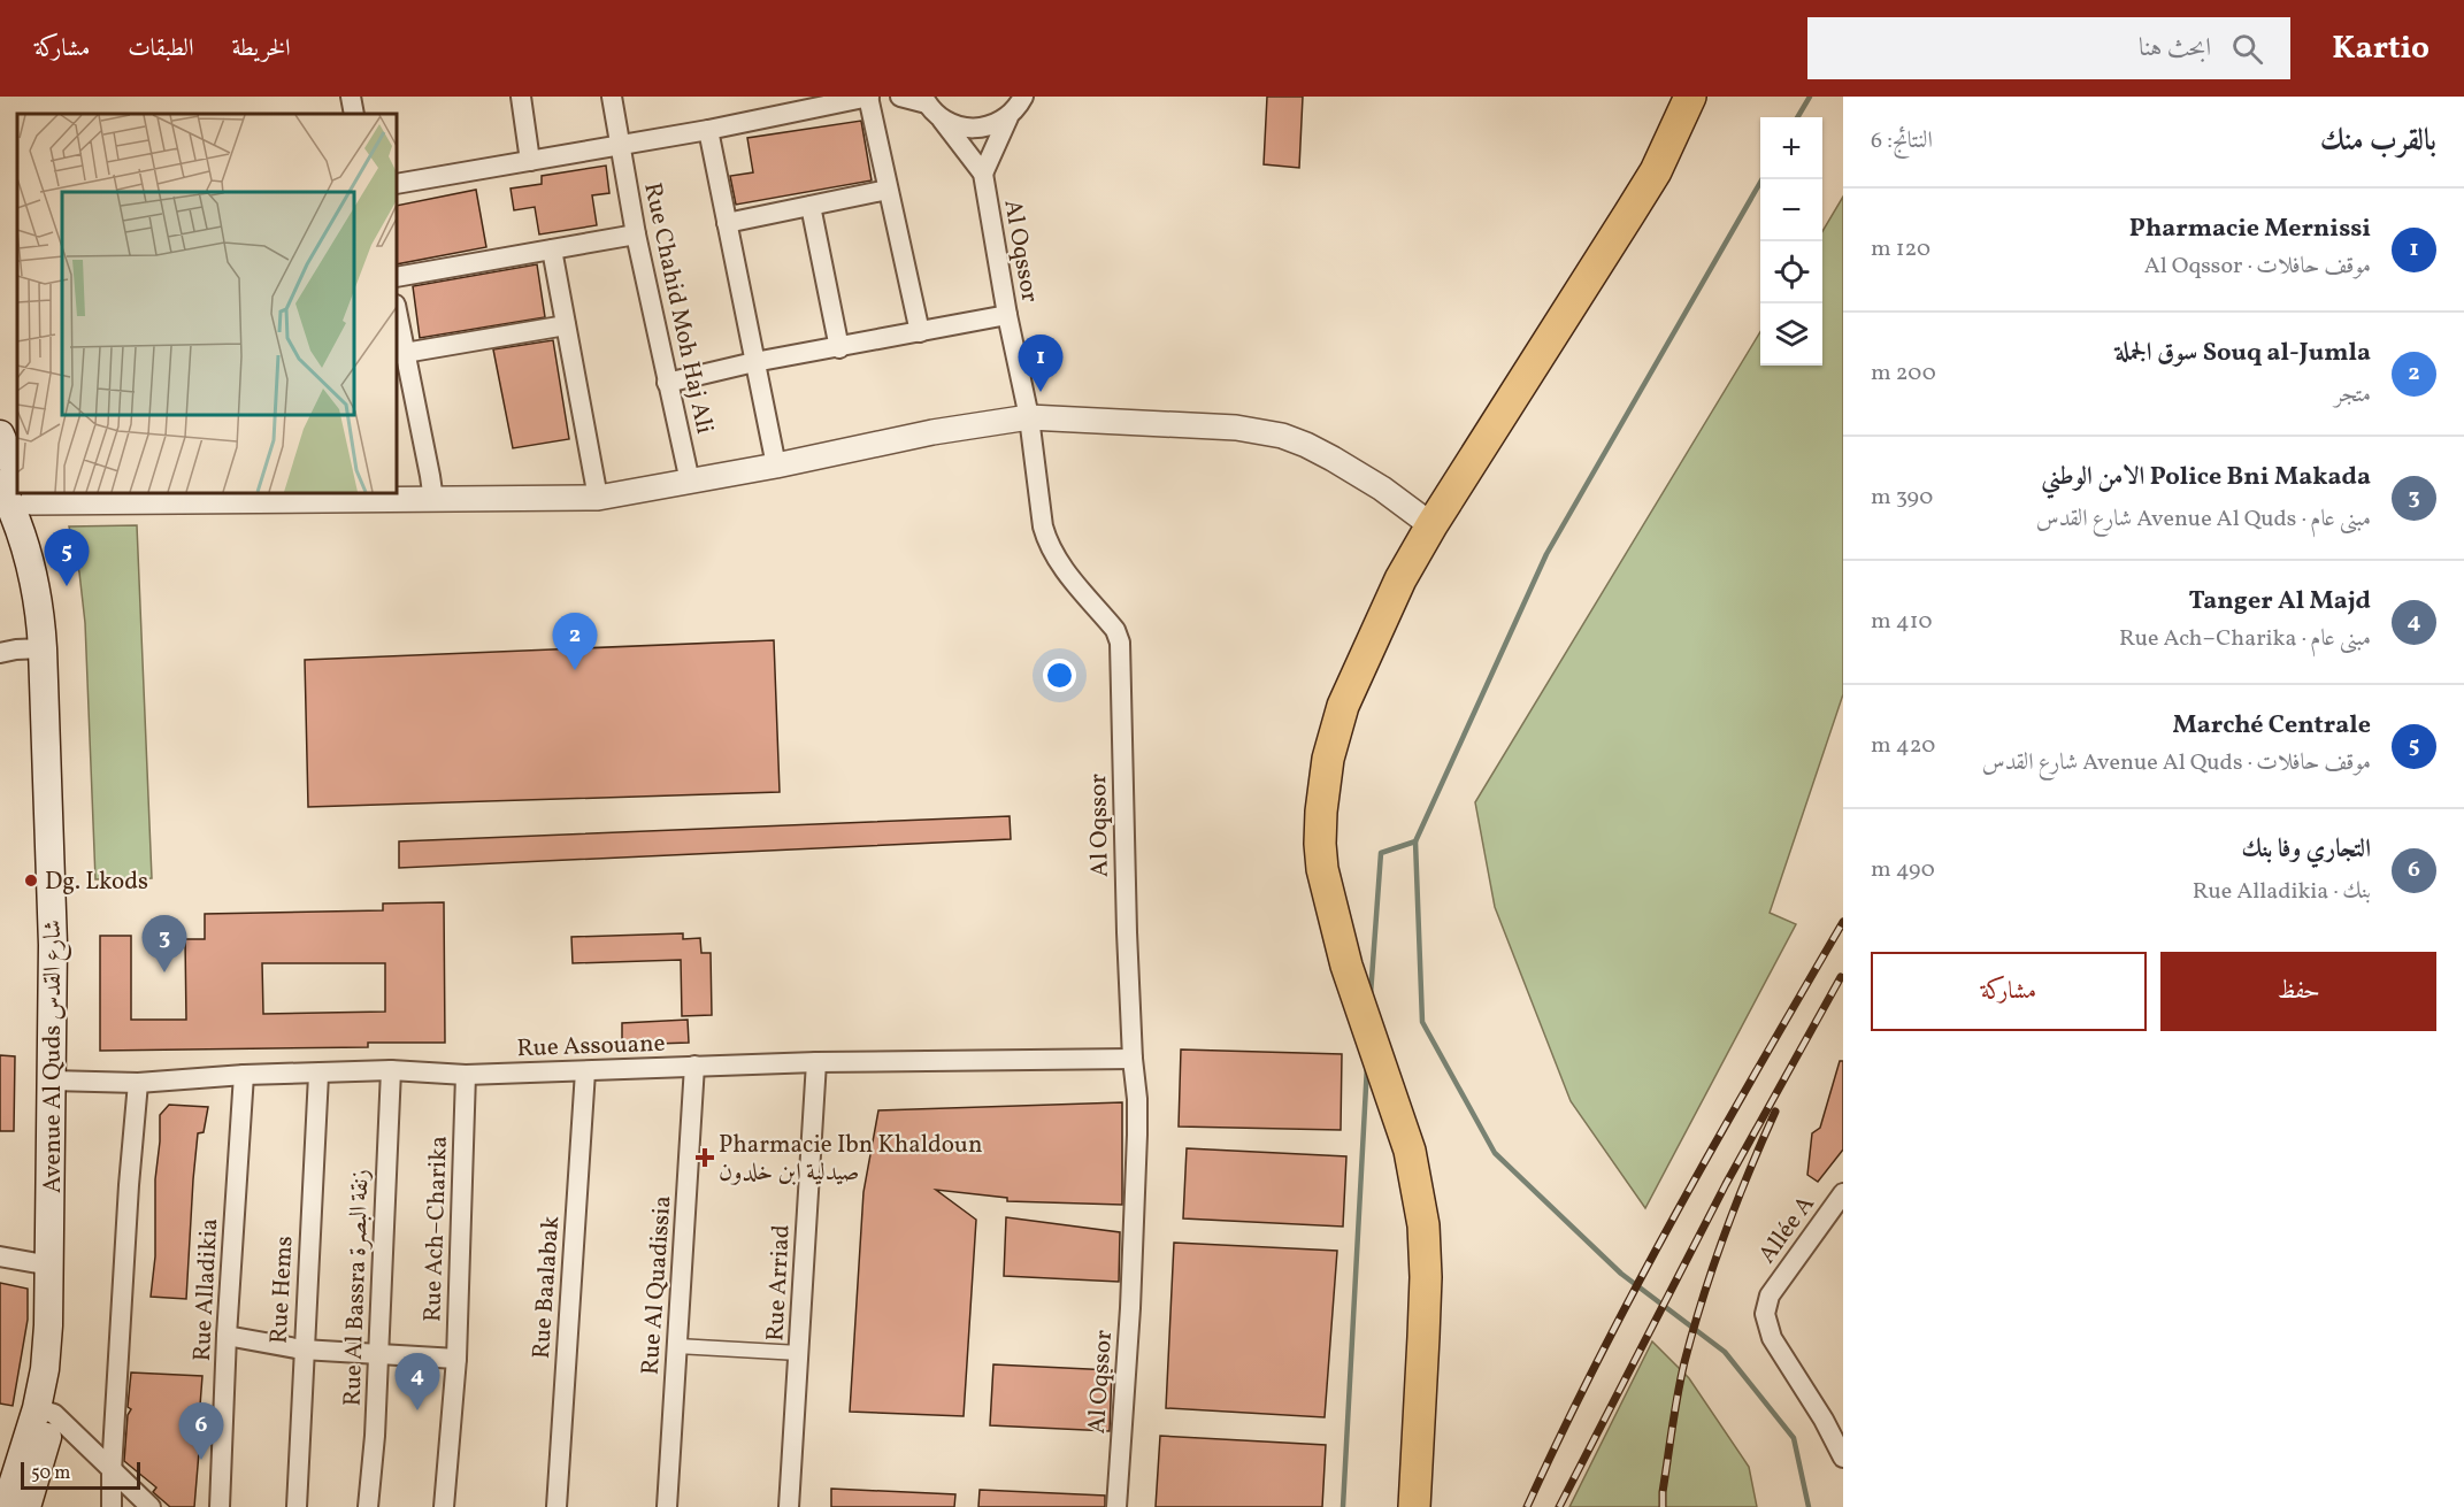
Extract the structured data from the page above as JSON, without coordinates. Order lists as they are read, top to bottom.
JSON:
{
  "streets": {
    "main road": ["Avenue Al Quds شارع القدس"],
    "street": [
      "Al Oqssor",
      "Rue Chahid Moh Haj Ali",
      "Rue Assouane",
      "Rue Ach–Charika",
      "Allée A",
      "Rue Arriad",
      "Rue Al Quadissia",
      "Rue Al Bassra زنقة البصرة",
      "Rue Baalabak",
      "Rue Alladikia",
      "Rue Hems"
    ]
  },
  "crossings": [
    ["Al Oqssor", "Rue Assouane"],
    ["Rue Assouane", "Avenue Al Quds شارع القدس"],
    ["Rue Assouane", "Rue Ach–Charika"],
    ["Rue Assouane", "Rue Arriad"],
    ["Rue Assouane", "Rue Al Quadissia"],
    ["Rue Assouane", "Rue Al Bassra زنقة البصرة"],
    ["Rue Assouane", "Rue Baalabak"],
    ["Rue Assouane", "Rue Alladikia"],
    ["Rue Assouane", "Rue Hems"]
  ],
  "places": {
    "other": ["Dg. Lkods"],
    "health": ["Pharmacie Ibn Khaldoun صيدلية ابن خلدون"]
  },
  "scale_bar": "50 m",
  "page": {
    "header": "Kartio",
    "search": "ابحث هنا",
    "nav": ["الخريطة", "الطبقات", "مشاركة"],
    "heading": ["بالقرب منك", "النتائج: 6"],
    "map_buttons": ["+", "−"],
    "list": [
      {
        "mark": "1",
        "name": "Pharmacie Mernissi",
        "note": "موقف حافلات · Al Oqssor",
        "value": "120 m"
      },
      {
        "mark": "2",
        "name": "Souq al-Jumla سوق الجملة",
        "note": "متجر",
        "value": "200 m"
      },
      {
        "mark": "3",
        "name": "Police Bni Makada الامن الوطني",
        "note": "مبنى عام · Avenue Al Quds شارع القدس",
        "value": "390 m"
      },
      {
        "mark": "4",
        "name": "Tanger Al Majd",
        "note": "مبنى عام · Rue Ach–Charika",
        "value": "410 m"
      },
      {
        "mark": "5",
        "name": "Marché Centrale",
        "note": "موقف حافلات · Avenue Al Quds شارع القدس",
        "value": "420 m"
      },
      {
        "mark": "6",
        "name": "التجاري وفا بنك",
        "note": "بنك · Rue Alladikia",
        "value": "490 m"
      }
    ],
    "pins": [
      "1",
      "5",
      "2",
      "3",
      "4",
      "6"
    ],
    "buttons": ["حفظ", "مشاركة"],
    "scale": "50 m"
  }
}
